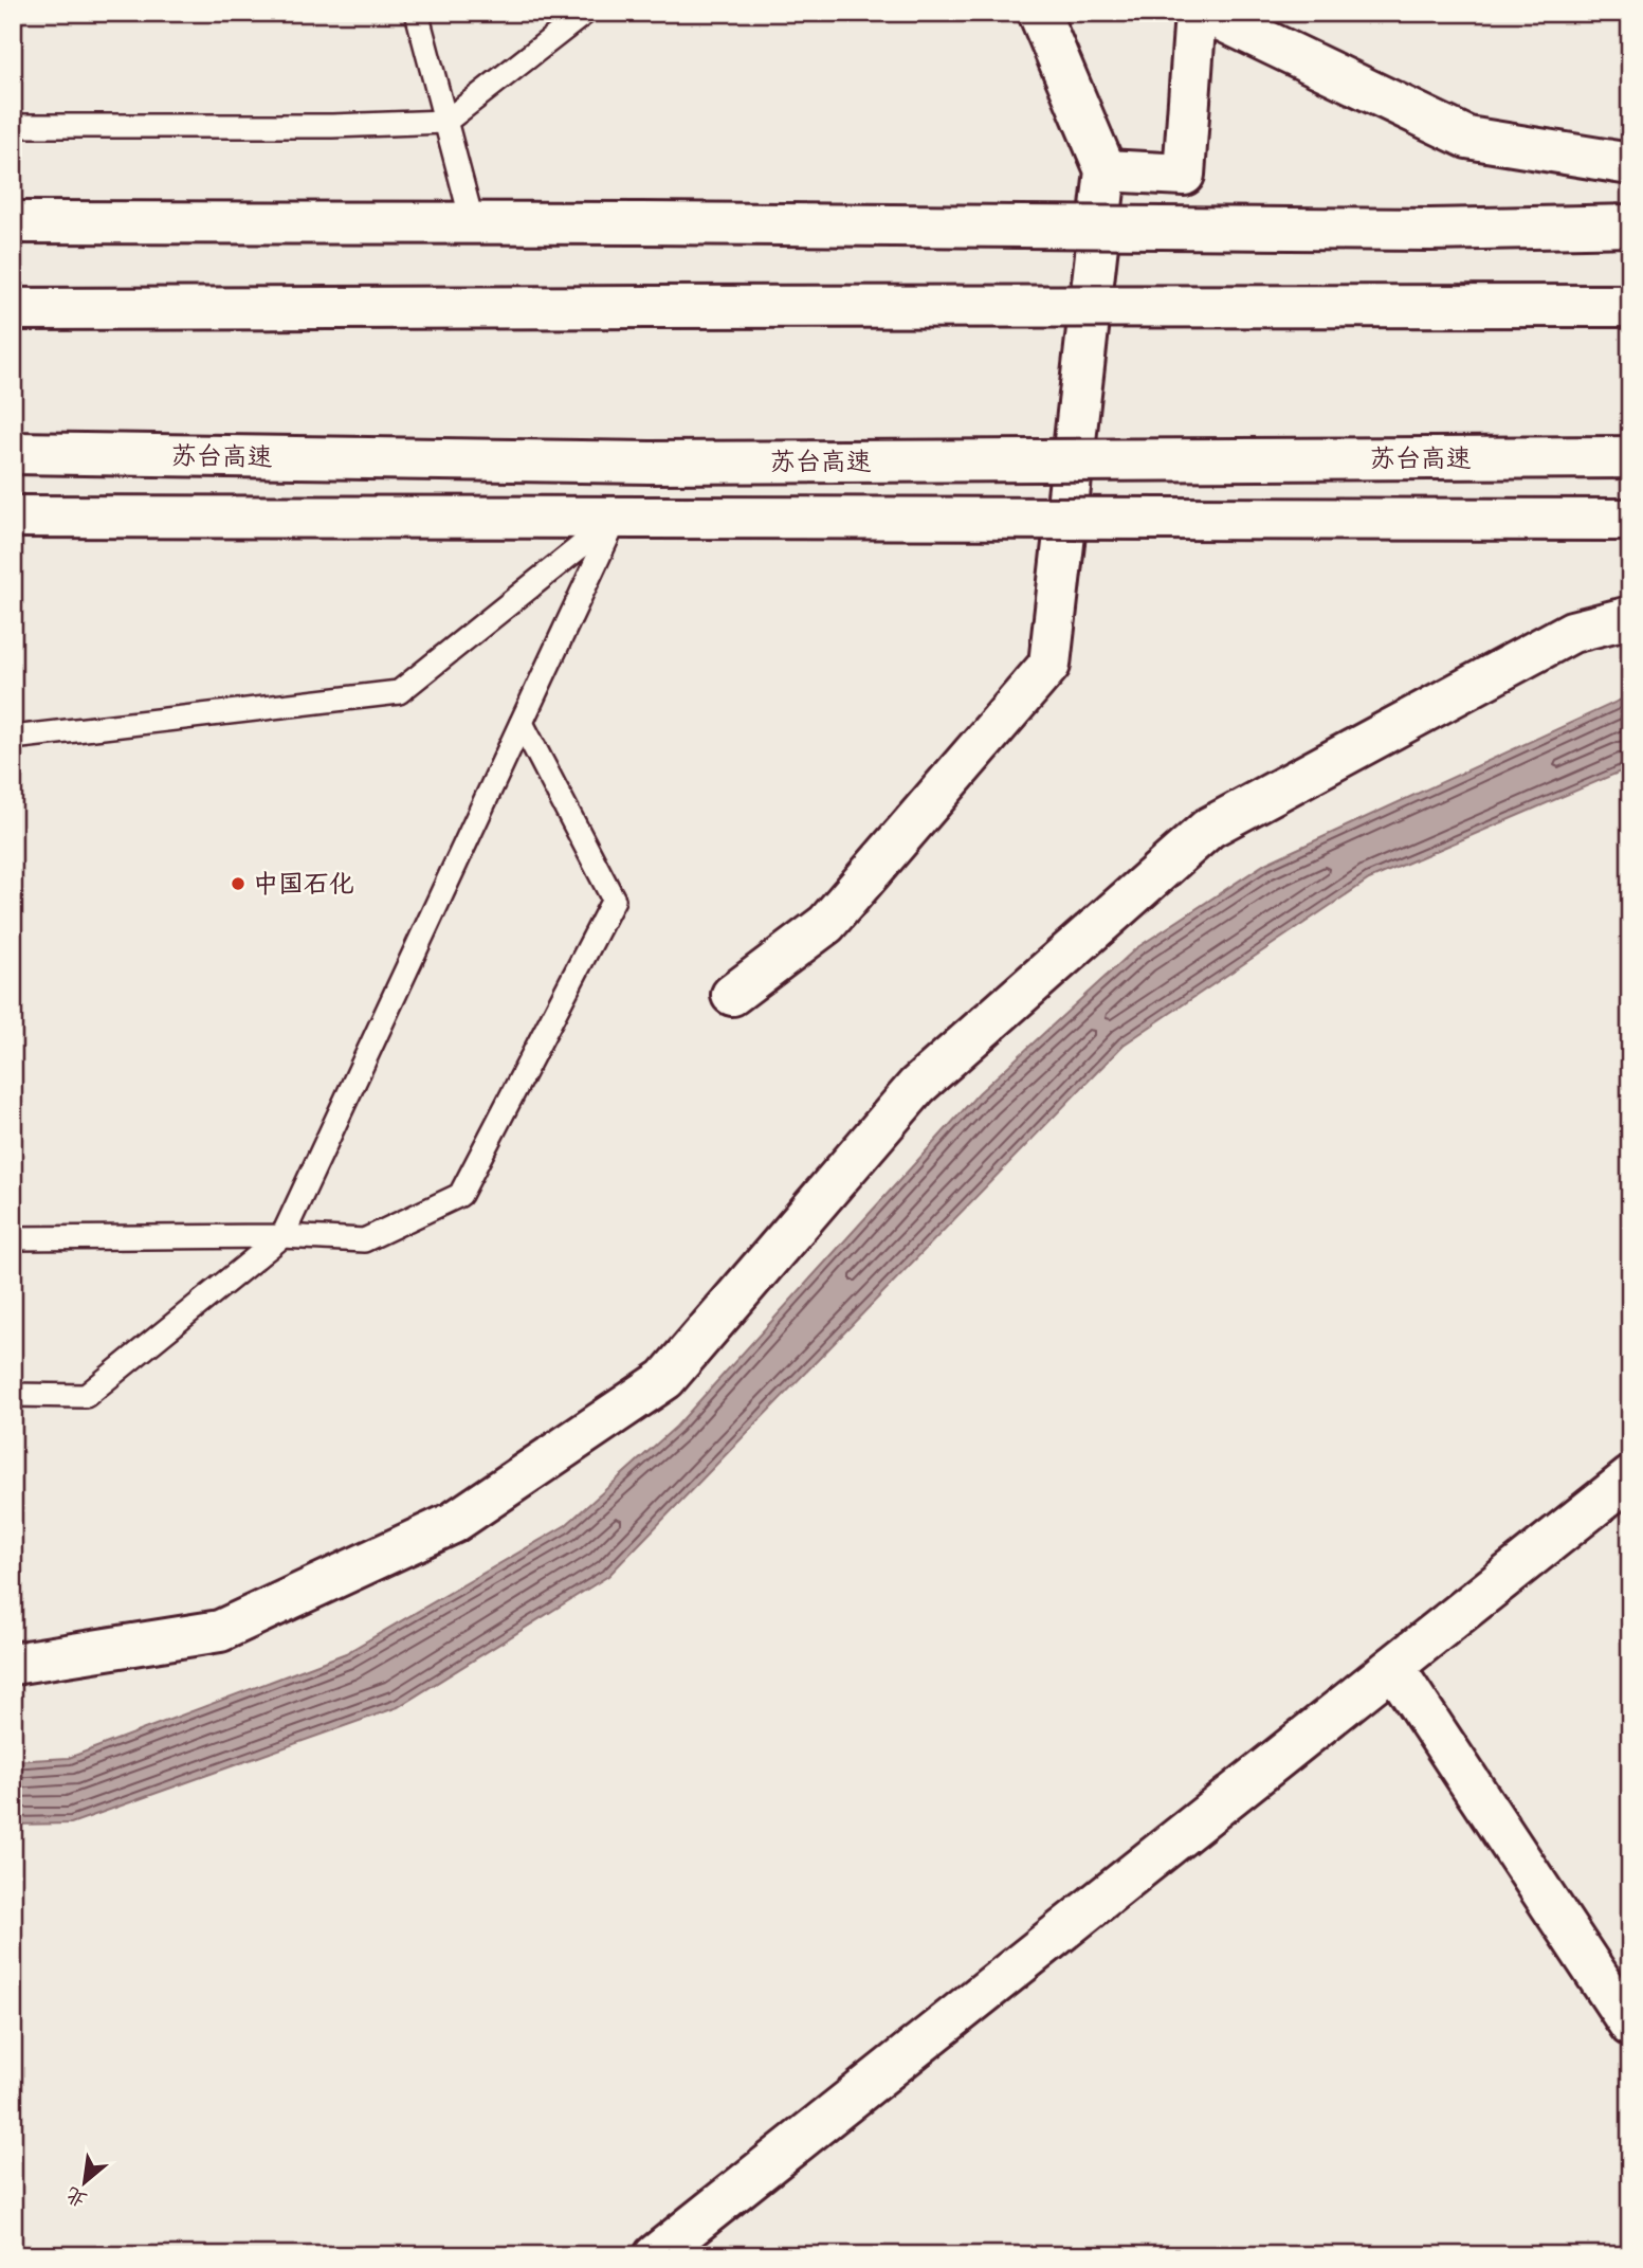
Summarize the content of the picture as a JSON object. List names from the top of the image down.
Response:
{
  "streets": {
    "main road": ["苏台高速"]
  },
  "places": ["中国石化"],
  "north": "bottom left"
}
